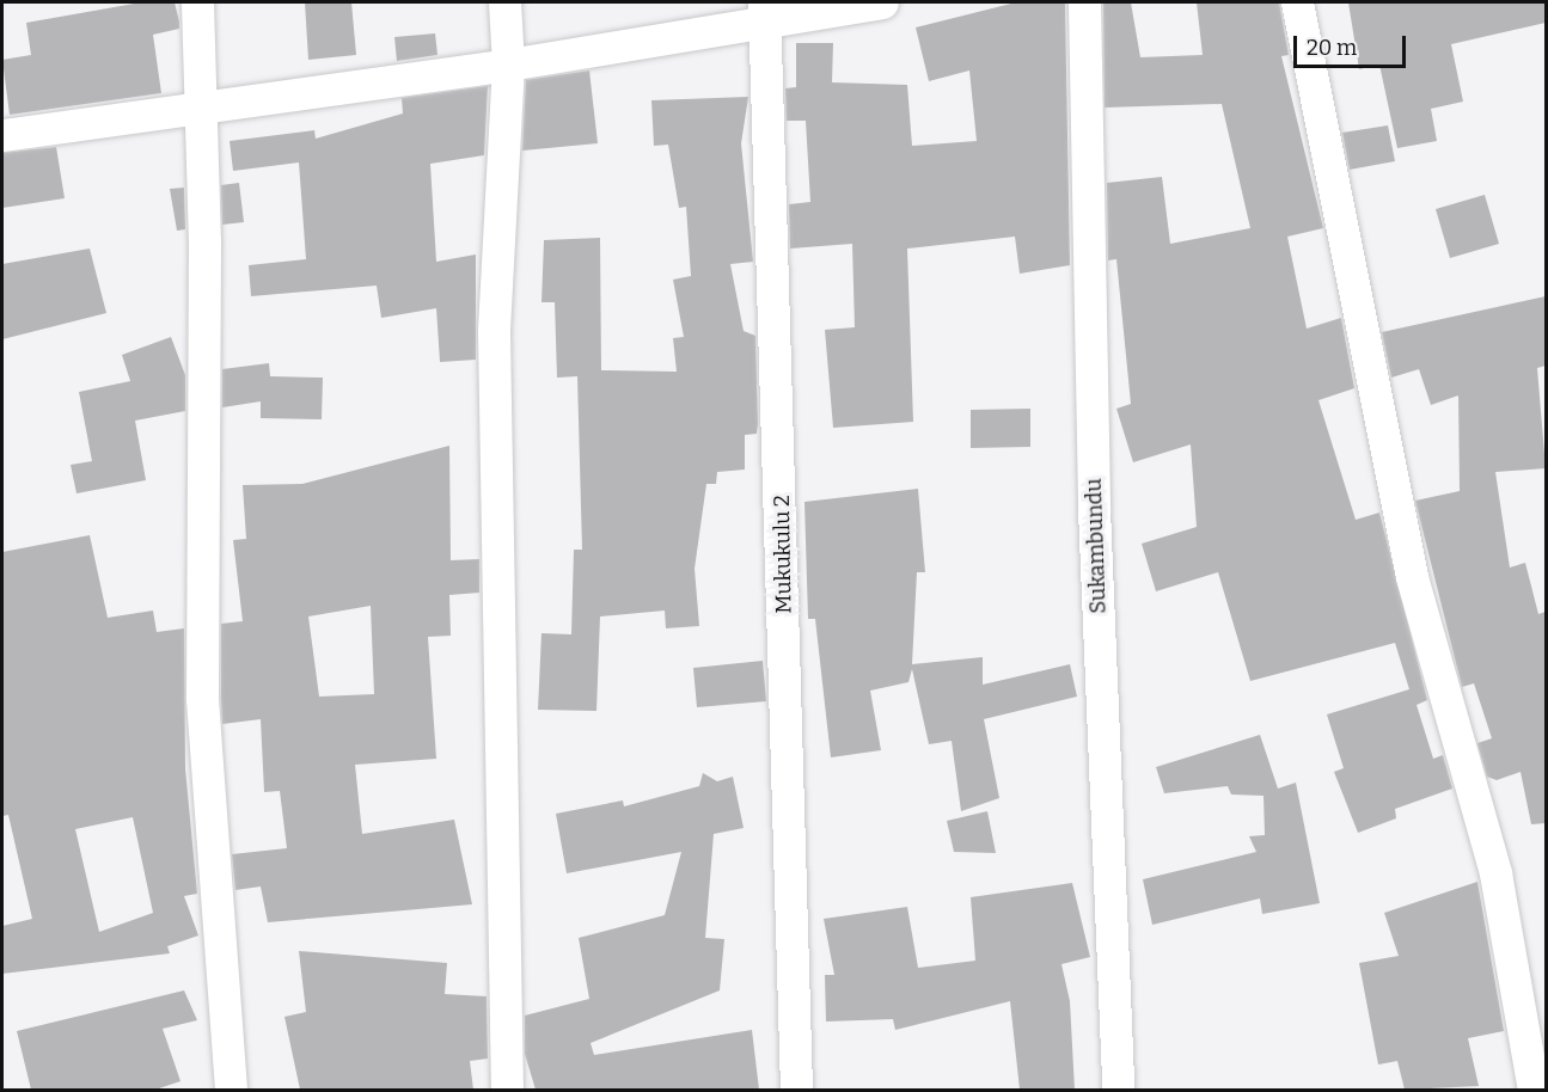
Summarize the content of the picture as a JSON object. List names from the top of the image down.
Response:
{
  "streets": {
    "street": ["Sukambundu", "Mukukulu 2"]
  },
  "scale_bar": "20 m"
}
